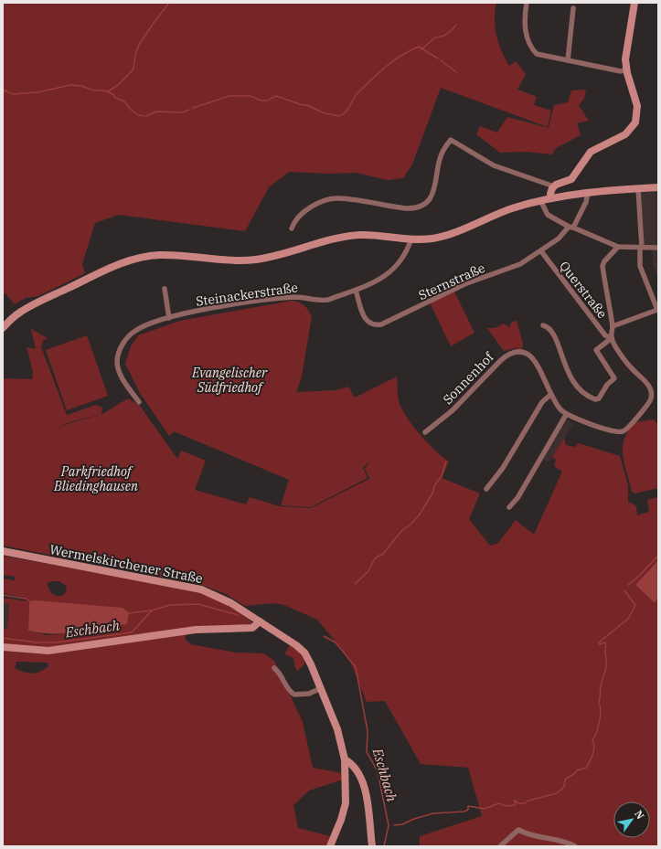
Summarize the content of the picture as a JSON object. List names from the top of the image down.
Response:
{
  "streets": {
    "main road": ["Wermelskirchener Straße"],
    "street": [
      "Sternstraße",
      "Querstraße",
      "Steinackerstraße",
      "Sonnenhof"
    ]
  },
  "crossings": [
    ["Sternstraße", "Querstraße"],
    ["Sternstraße", "Steinackerstraße"],
    ["Querstraße", "Sonnenhof"]
  ],
  "water": ["Eschbach"],
  "parks": ["Evangelischer Südfriedhof", "Parkfriedhof Bliedinghausen"],
  "north": "top right"
}
